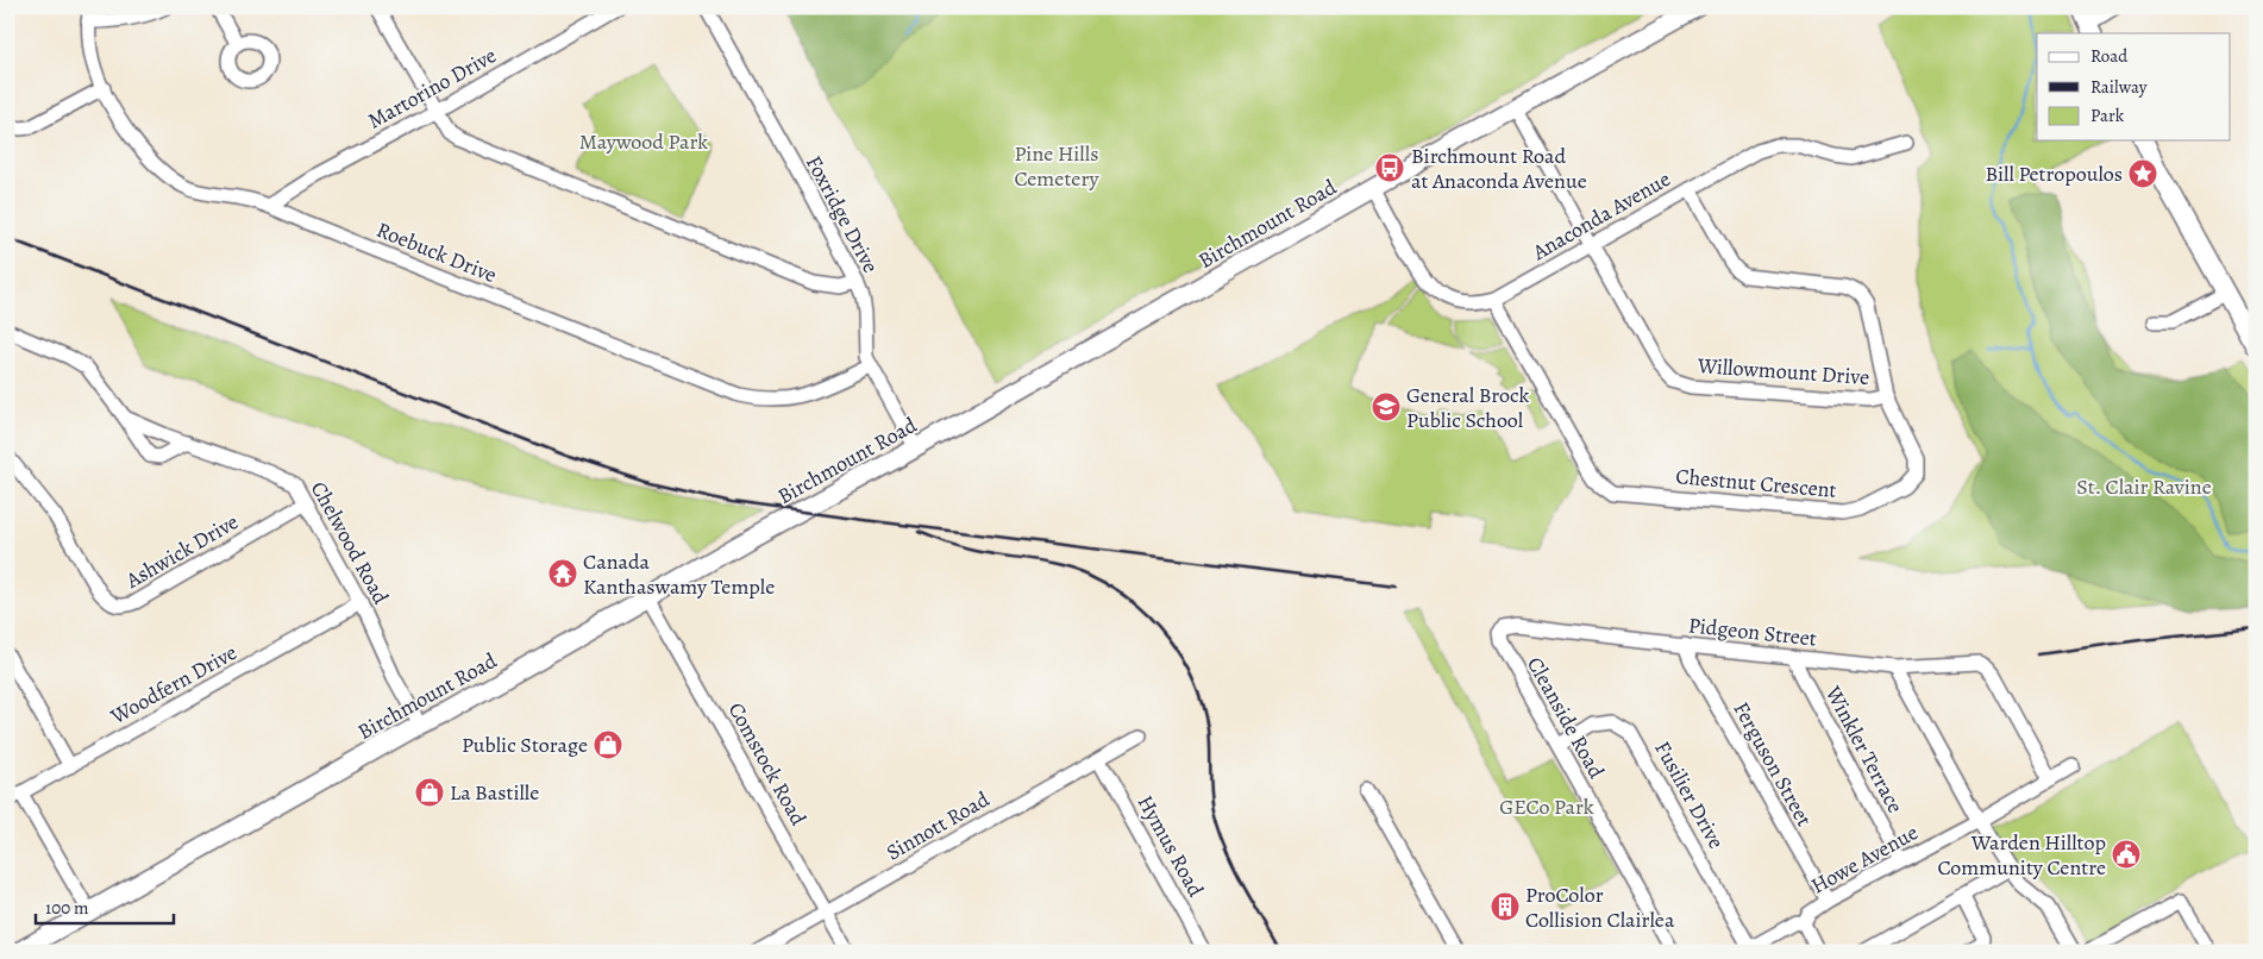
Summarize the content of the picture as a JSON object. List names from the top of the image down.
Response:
{
  "streets": {
    "main road": ["Birchmount Road"],
    "street": [
      "Martorino Drive",
      "Foxridge Drive",
      "Anaconda Avenue",
      "Roebuck Drive",
      "Willowmount Drive",
      "Chestnut Crescent",
      "Chelwood Road",
      "Ashwick Drive",
      "Pidgeon Street",
      "Woodfern Drive",
      "Cleanside Road",
      "Winkler Terrace",
      "Comstock Road",
      "Ferguson Street",
      "Fusilier Drive",
      "Sinnott Road",
      "Hymus Road",
      "Howe Avenue"
    ]
  },
  "crossings": [
    ["Martorino Drive", "Roebuck Drive"],
    ["Foxridge Drive", "Birchmount Road"],
    ["Foxridge Drive", "Roebuck Drive"],
    ["Anaconda Avenue", "Birchmount Road"],
    ["Anaconda Avenue", "Willowmount Drive"],
    ["Anaconda Avenue", "Chestnut Crescent"],
    ["Birchmount Road", "Willowmount Drive"],
    ["Birchmount Road", "Chelwood Road"],
    ["Birchmount Road", "Comstock Road"],
    ["Willowmount Drive", "Chestnut Crescent"],
    ["Chelwood Road", "Ashwick Drive"],
    ["Chelwood Road", "Woodfern Drive"],
    ["Pidgeon Street", "Cleanside Road"],
    ["Pidgeon Street", "Winkler Terrace"],
    ["Pidgeon Street", "Ferguson Street"],
    ["Pidgeon Street", "Howe Avenue"],
    ["Cleanside Road", "Fusilier Drive"],
    ["Winkler Terrace", "Howe Avenue"],
    ["Comstock Road", "Sinnott Road"],
    ["Ferguson Street", "Howe Avenue"],
    ["Fusilier Drive", "Howe Avenue"],
    ["Sinnott Road", "Hymus Road"]
  ],
  "parks": [
    "Maywood Park",
    "Pine Hills Cemetery",
    "St. Clair Ravine",
    "GECo Park"
  ],
  "places": {
    "bus stop": ["Birchmount Road at Anaconda Avenue"],
    "place": ["Bill Petropoulos"],
    "school or university": ["General Brock Public School"],
    "temple": ["Canada Kanthaswamy Temple"],
    "shop": ["Public Storage", "La Bastille"],
    "public building": ["Warden Hilltop Community Centre"],
    "building": ["ProColor Collision Clairlea"]
  },
  "legend": ["Road", "Railway", "Park"],
  "scale_bar": "100 m"
}
